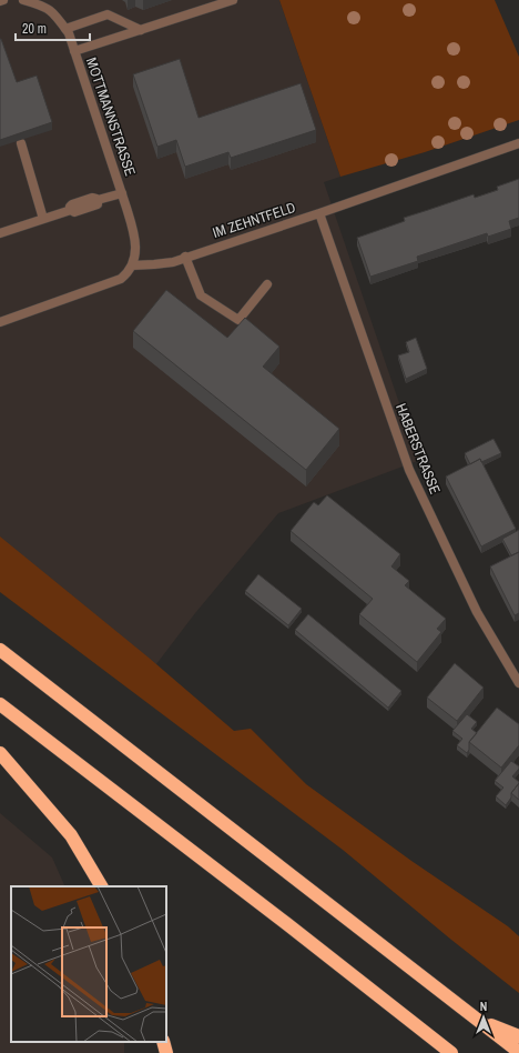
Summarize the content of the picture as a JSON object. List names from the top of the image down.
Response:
{
  "streets": {
    "street": ["MOTTMANNSTRASSE", "IM ZEHNTFELD", "HABERSTRASSE"]
  },
  "crossings": [
    ["MOTTMANNSTRASSE", "IM ZEHNTFELD"],
    ["IM ZEHNTFELD", "HABERSTRASSE"]
  ],
  "scale_bar": "20 m",
  "north": "top"
}
